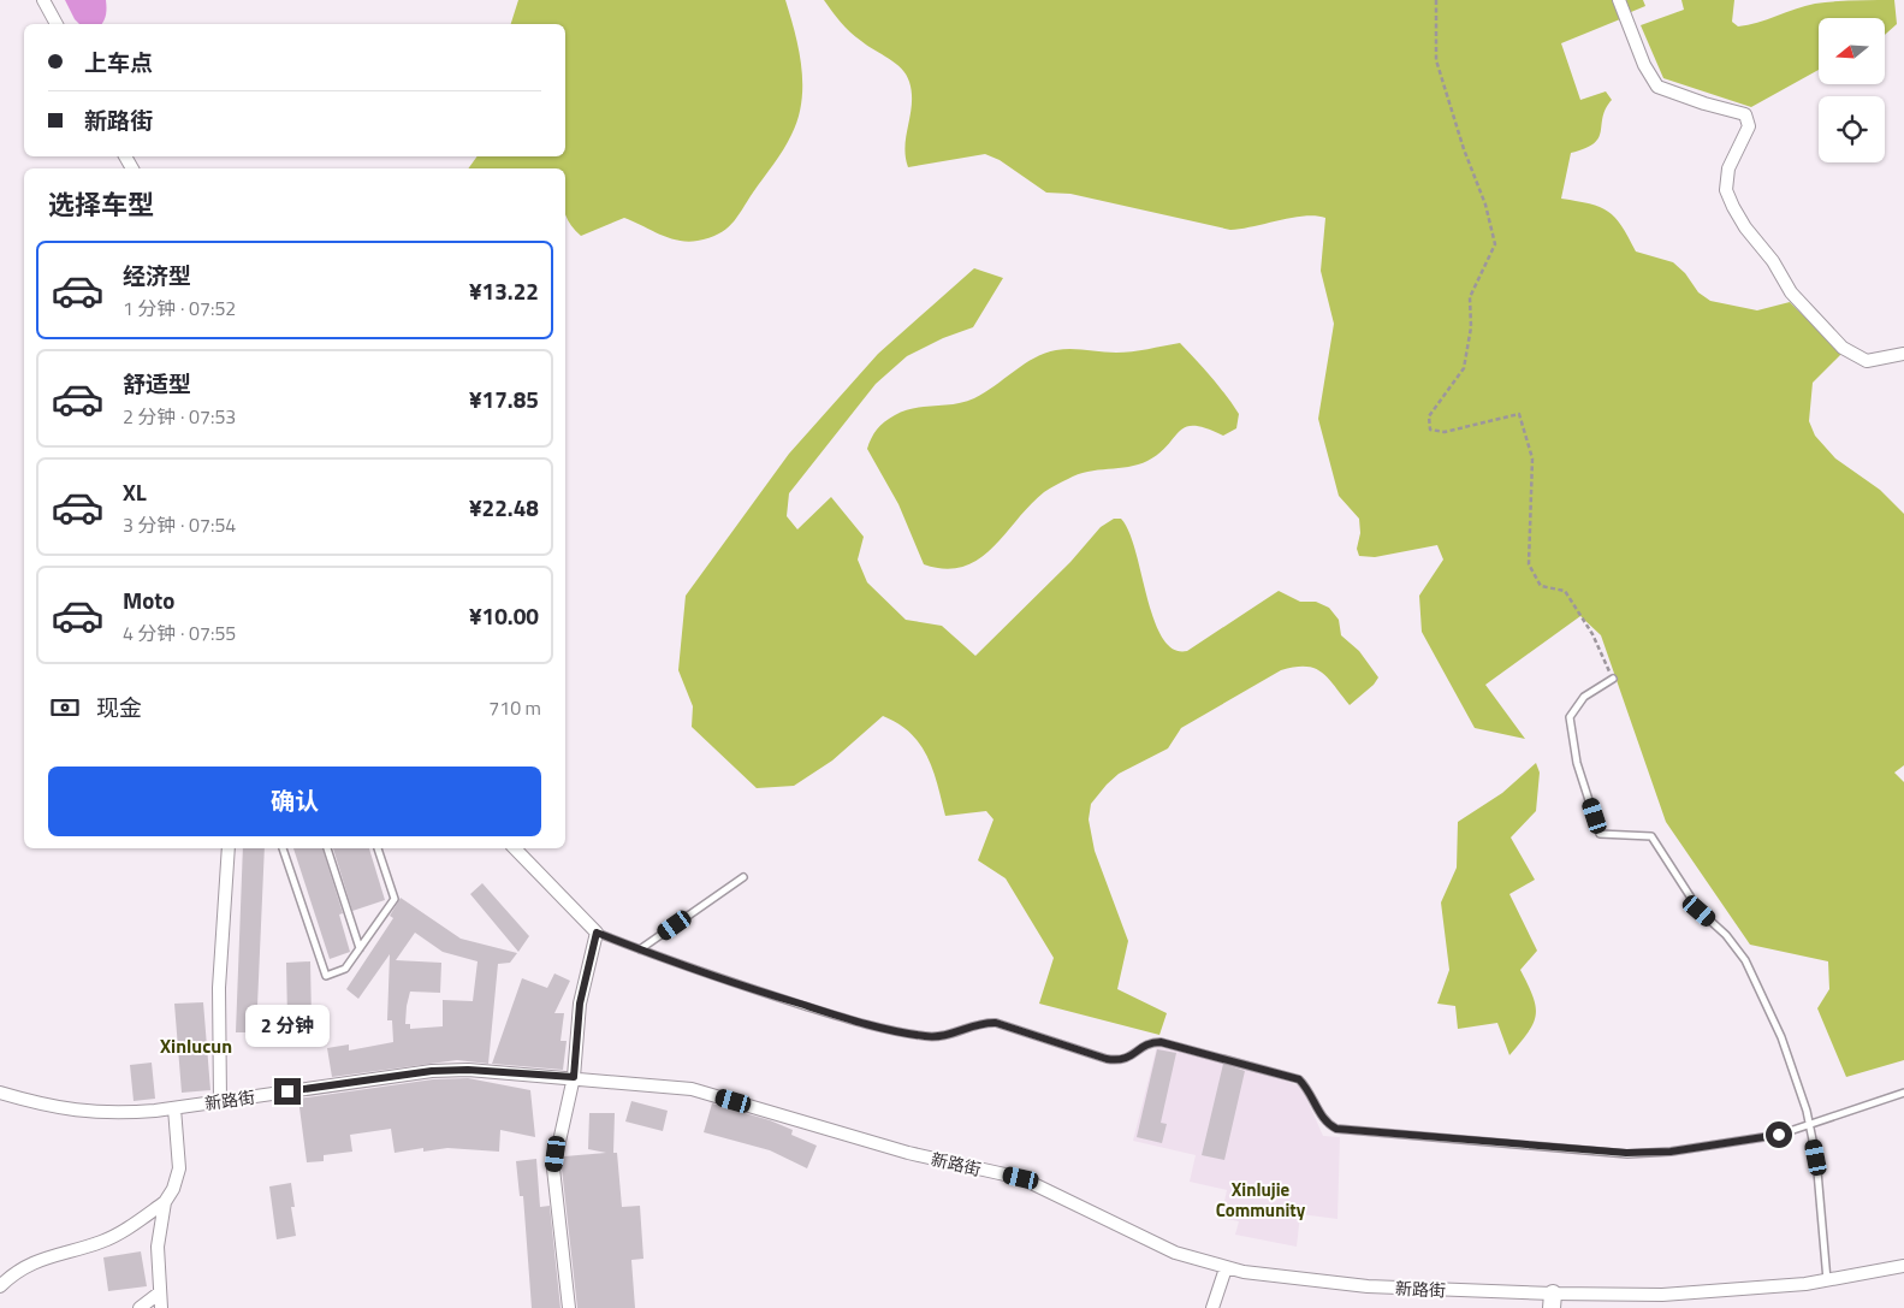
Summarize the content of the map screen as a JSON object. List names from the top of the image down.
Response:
{
  "streets": {
    "street": ["新路街"]
  },
  "districts": ["Xinlucun", "Xinlujie Community"],
  "north": "left",
  "page": {
    "banner": ["上车点", "新路街"],
    "heading": "选择车型",
    "list": [
      {
        "name": "经济型",
        "note": "1 分钟 · 07:52",
        "value": "¥13.22"
      },
      {
        "name": "舒适型",
        "note": "2 分钟 · 07:53",
        "value": "¥17.85"
      },
      {
        "name": "XL",
        "note": "3 分钟 · 07:54",
        "value": "¥22.48"
      },
      {
        "name": "Moto",
        "note": "4 分钟 · 07:55",
        "value": "¥10.00"
      }
    ],
    "pay": ["现金", "710 m"],
    "buttons": "确认",
    "bubble": "2 分钟"
  }
}
